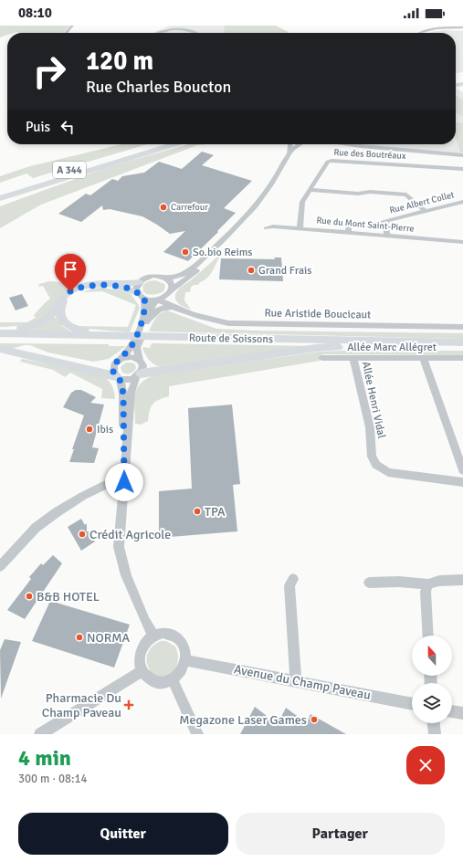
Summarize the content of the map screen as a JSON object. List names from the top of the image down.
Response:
{
  "streets": {
    "highway": ["A 344"],
    "main road": ["Route de Soissons"],
    "street": [
      "Rue des Boutréaux",
      "Rue Albert Collet",
      "Rue du Mont Saint-Pierre",
      "Rue Aristide Boucicaut",
      "Allée Marc Allégret",
      "Allée Henri Vidal",
      "Avenue du Champ Paveau"
    ]
  },
  "crossings": [
    ["Rue des Boutréaux", "Rue du Mont Saint-Pierre"],
    ["Rue Albert Collet", "Rue du Mont Saint-Pierre"],
    ["Allée Marc Allégret", "Allée Henri Vidal"]
  ],
  "places": {
    "other": [
      "Carrefour",
      "So.bio Reims",
      "Grand Frais",
      "Ibis",
      "TPA",
      "Crédit Agricole",
      "B&B HOTEL",
      "NORMA",
      "Megazone Laser Games"
    ],
    "health": ["Pharmacie Du Champ Paveau"]
  },
  "north": "top",
  "page": {
    "status": "08:10",
    "turn": ["120 m", "Rue Charles Boucton"],
    "then": "Puis",
    "heading": ["4 min", "300 m · 08:14"],
    "buttons": ["Quitter", "Partager"]
  }
}
